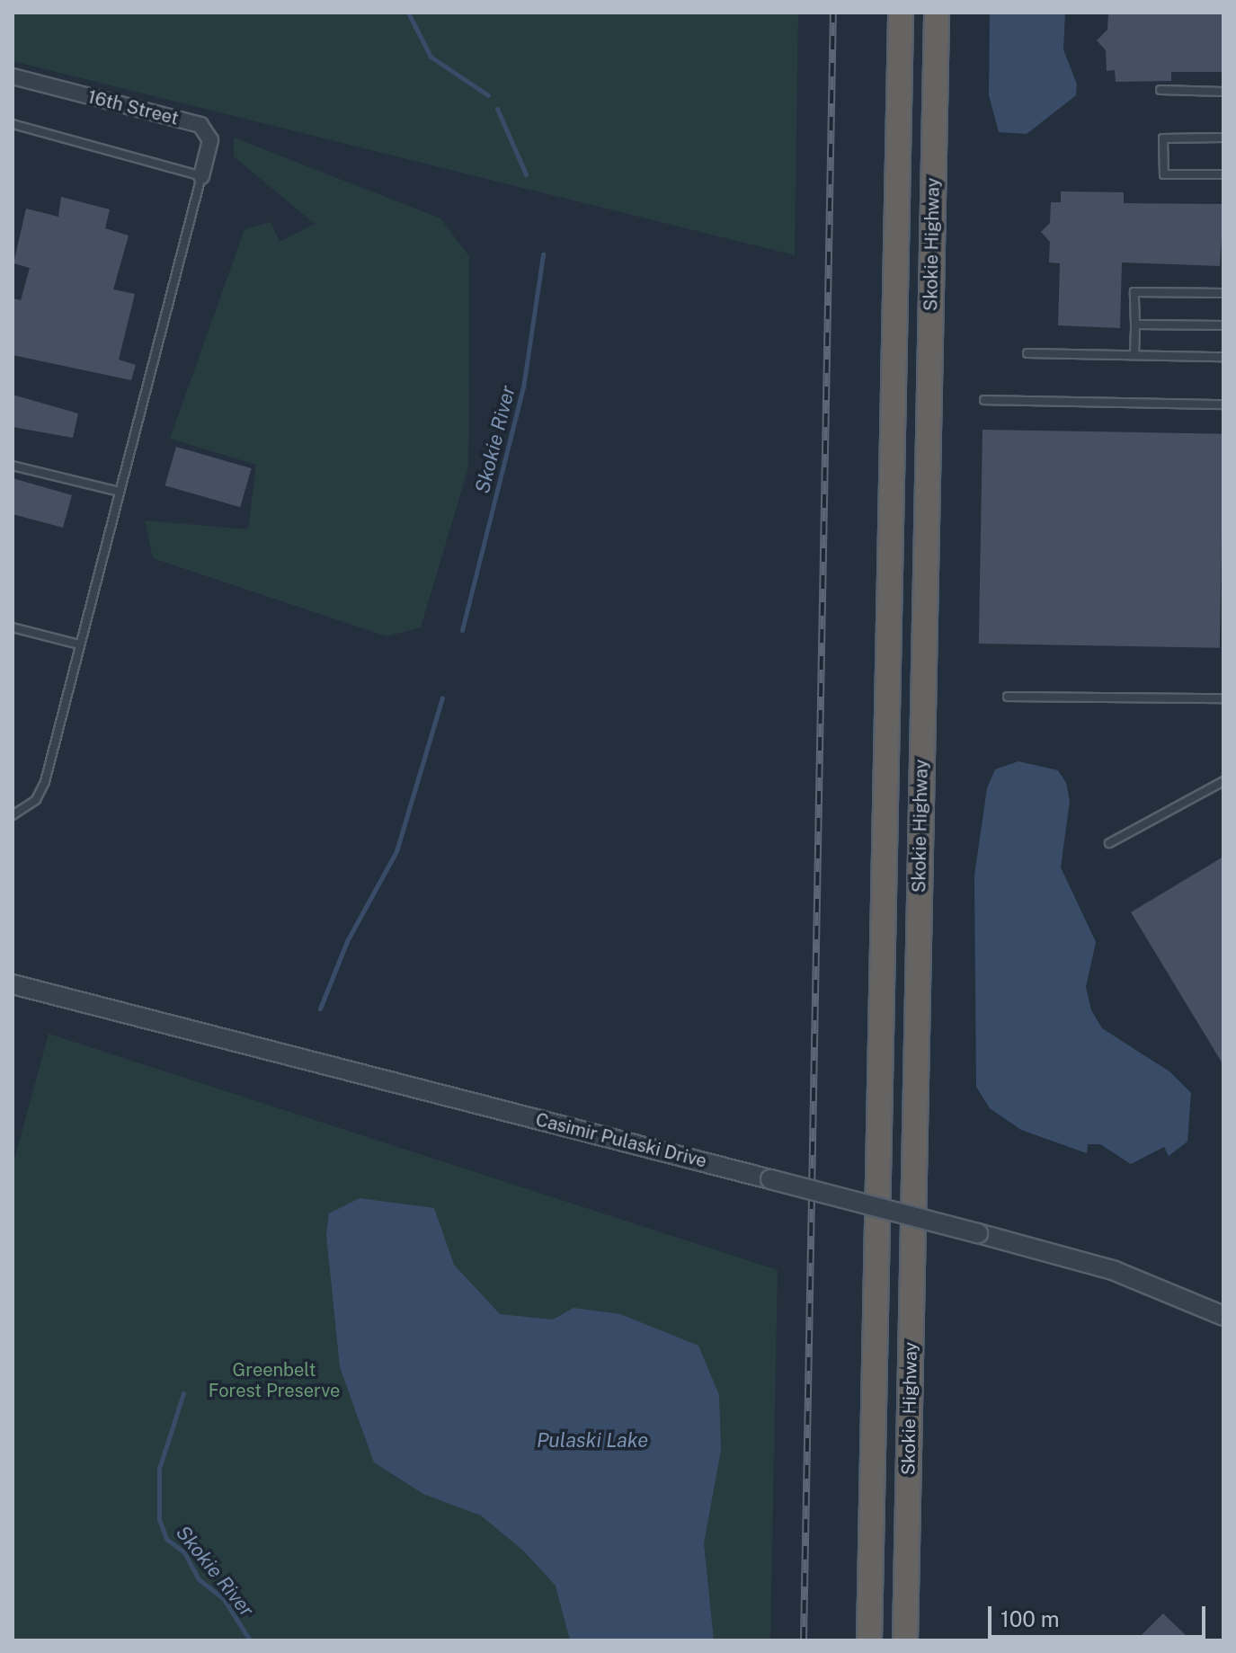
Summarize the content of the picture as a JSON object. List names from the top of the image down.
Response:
{
  "streets": {
    "highway": ["Skokie Highway"],
    "street": ["16th Street", "Casimir Pulaski Drive"]
  },
  "water": ["Skokie River", "Pulaski Lake"],
  "parks": ["Greenbelt Forest Preserve"],
  "scale_bar": "100 m"
}
